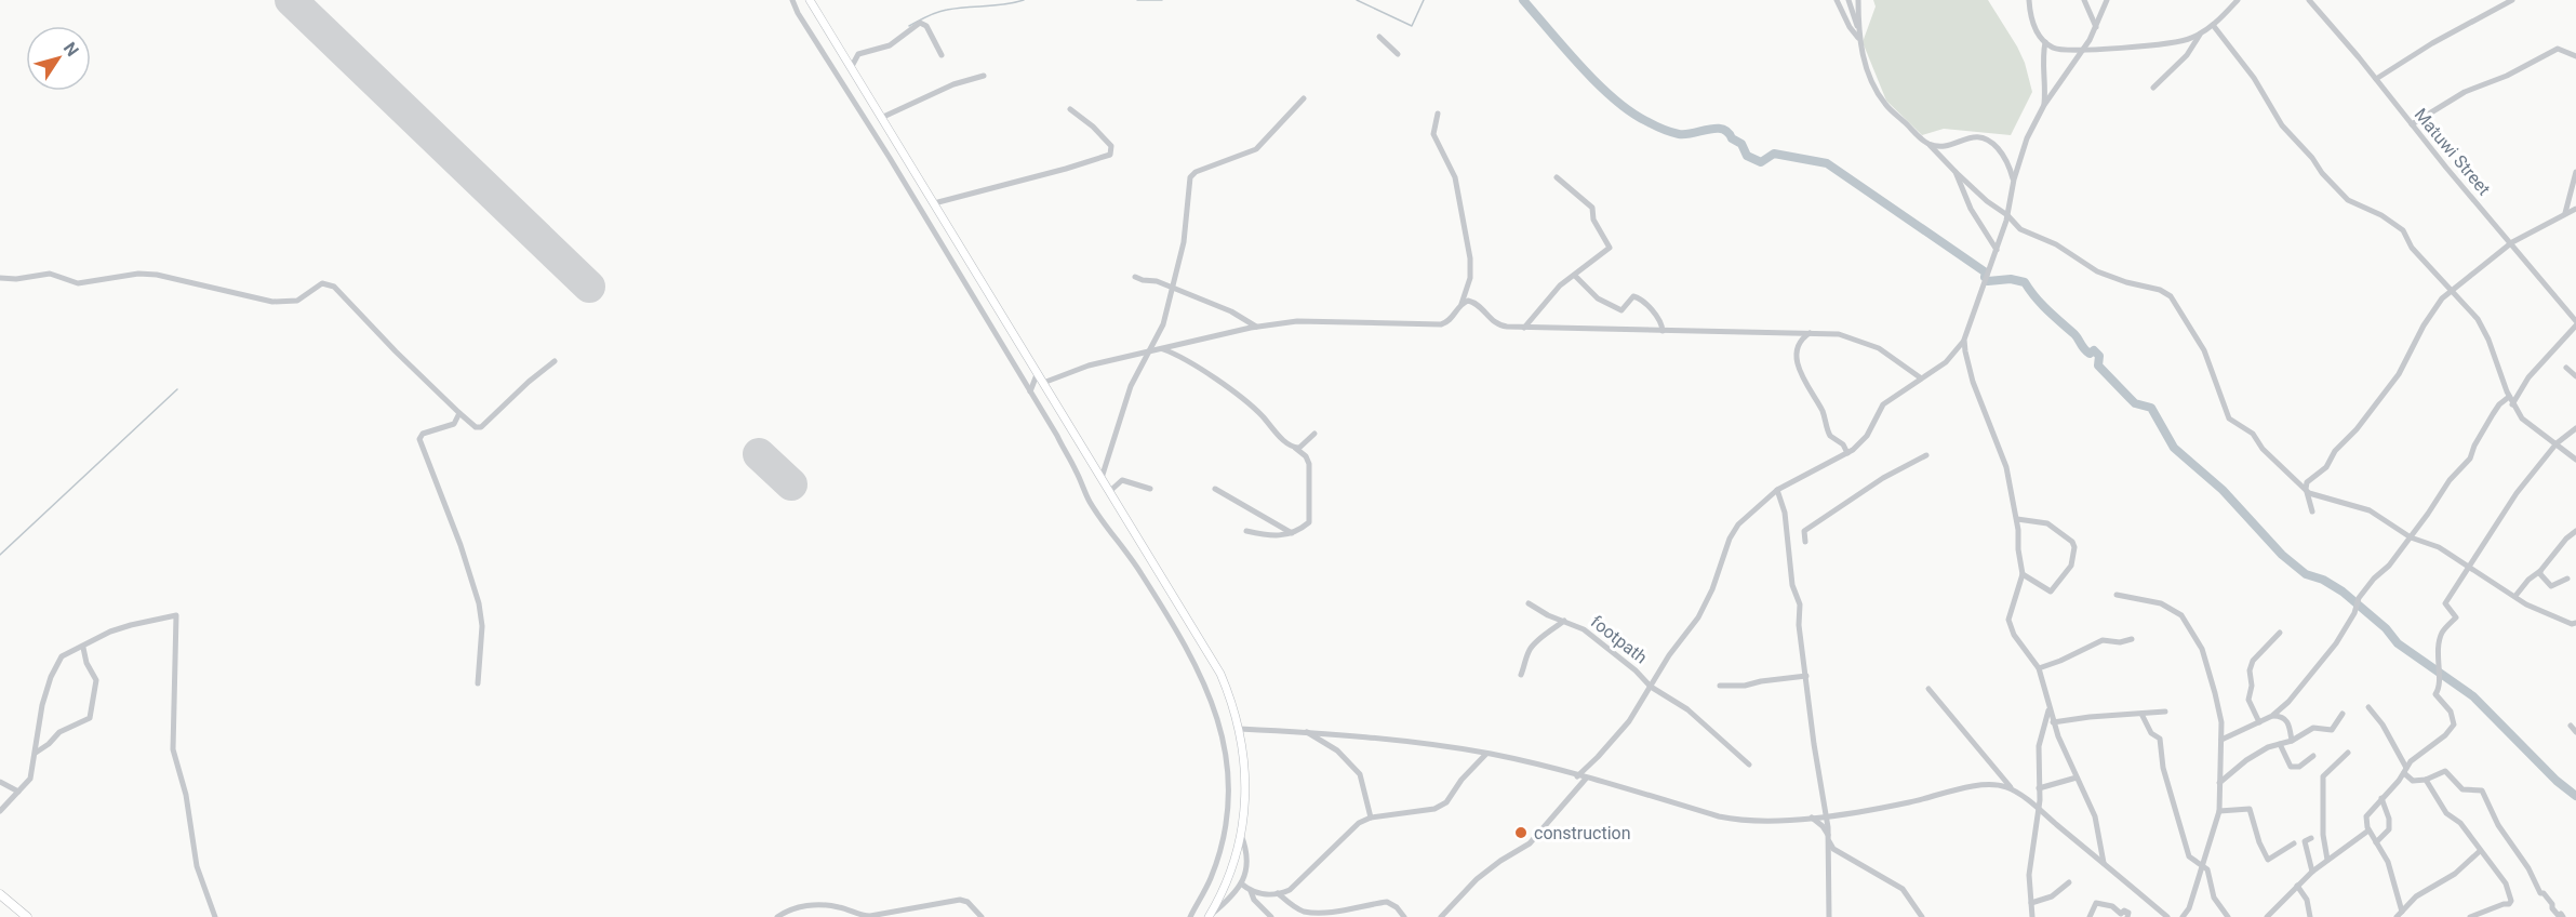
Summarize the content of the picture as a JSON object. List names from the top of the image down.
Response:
{
  "streets": {
    "street": ["Matuwi Street", "footpath"]
  },
  "places": ["construction"],
  "north": "top right"
}
